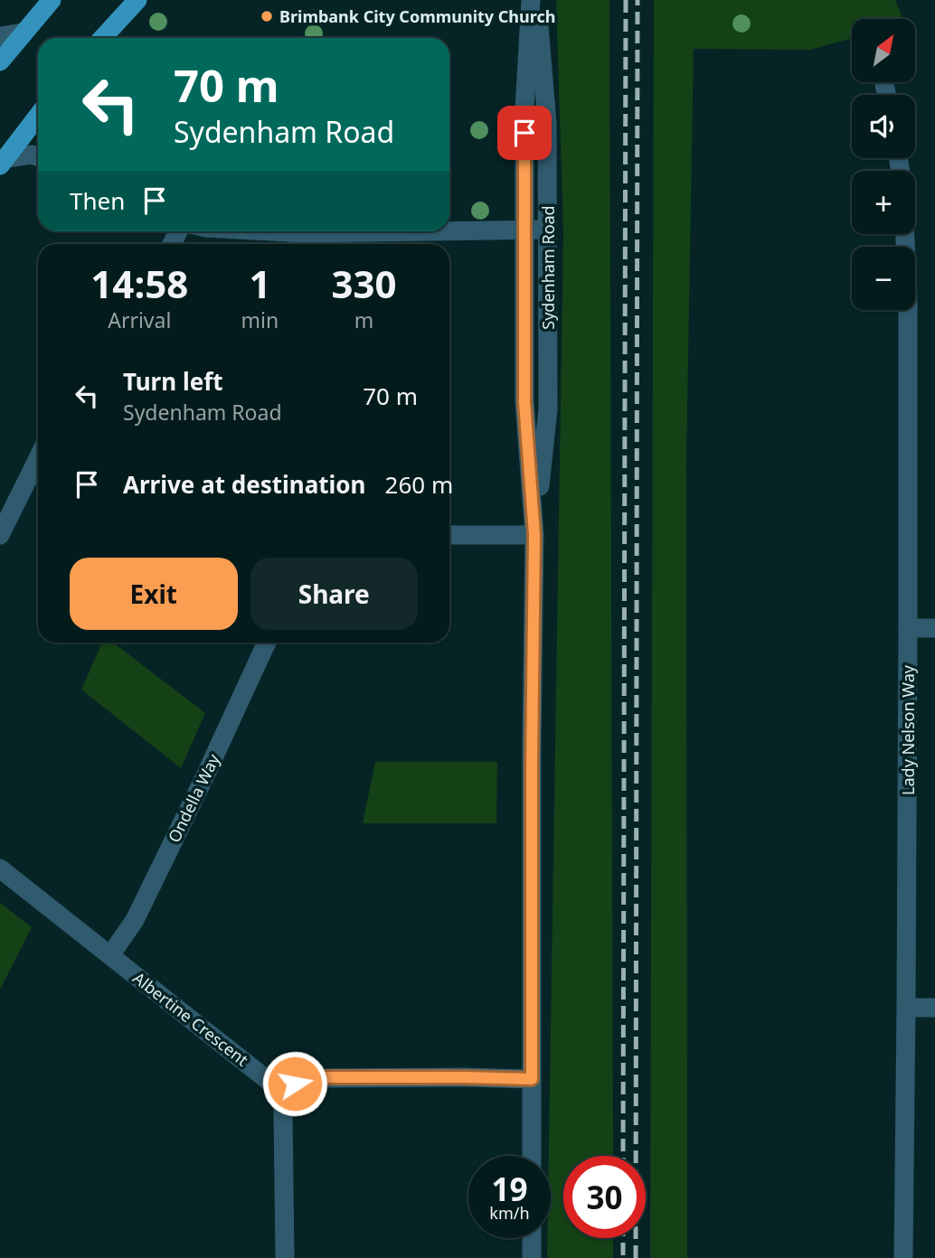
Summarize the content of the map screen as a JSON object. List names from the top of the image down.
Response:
{
  "streets": {
    "street": [
      "Sydenham Road",
      "Lady Nelson Way",
      "Ondella Way",
      "Albertine Crescent"
    ]
  },
  "crossings": [
    ["Ondella Way", "Albertine Crescent"]
  ],
  "places": ["Brimbank City Community Church"],
  "north": "top right",
  "page": {
    "map_buttons": ["+", "−"],
    "turn": ["70 m", "Sydenham Road"],
    "then": "Then",
    "eta": [
      "14:58",
      "Arrival",
      "1",
      "min",
      "330",
      "m"
    ],
    "list": [
      {
        "name": "Turn left",
        "note": "Sydenham Road",
        "value": "70 m"
      },
      {
        "name": "Arrive at destination",
        "value": "260 m"
      }
    ],
    "buttons": ["Exit", "Share"],
    "speed": "19 km/h",
    "limit": "30"
  }
}
